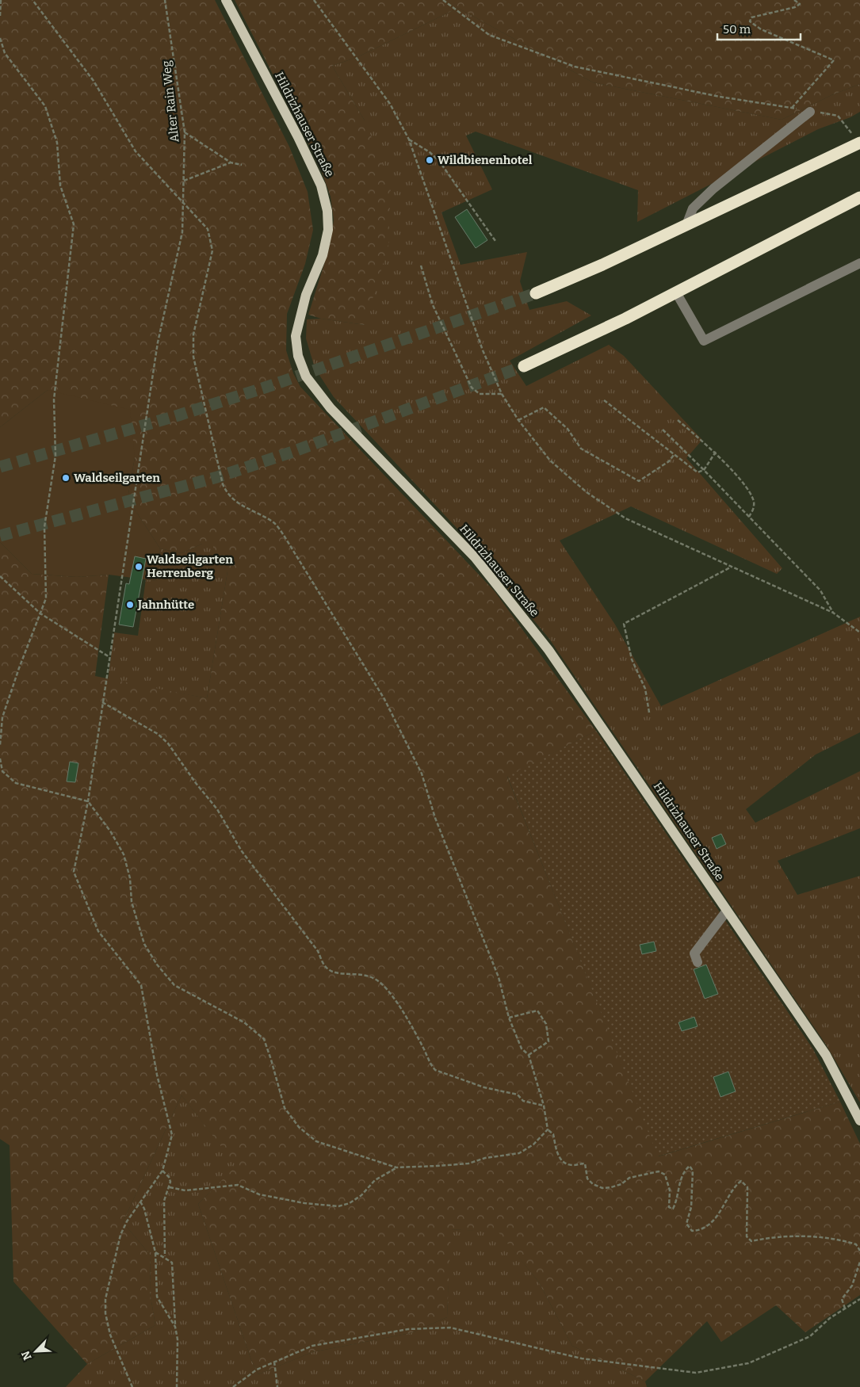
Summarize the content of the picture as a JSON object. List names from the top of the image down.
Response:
{
  "streets": {
    "main road": ["Hildrizhauser Straße"],
    "path": ["Alter Rain Weg"]
  },
  "places": [
    "Wildbienenhotel",
    "Waldseilgarten",
    "Waldseilgarten Herrenberg",
    "Jahnhütte"
  ],
  "scale_bar": "50 m",
  "north": "bottom left"
}
